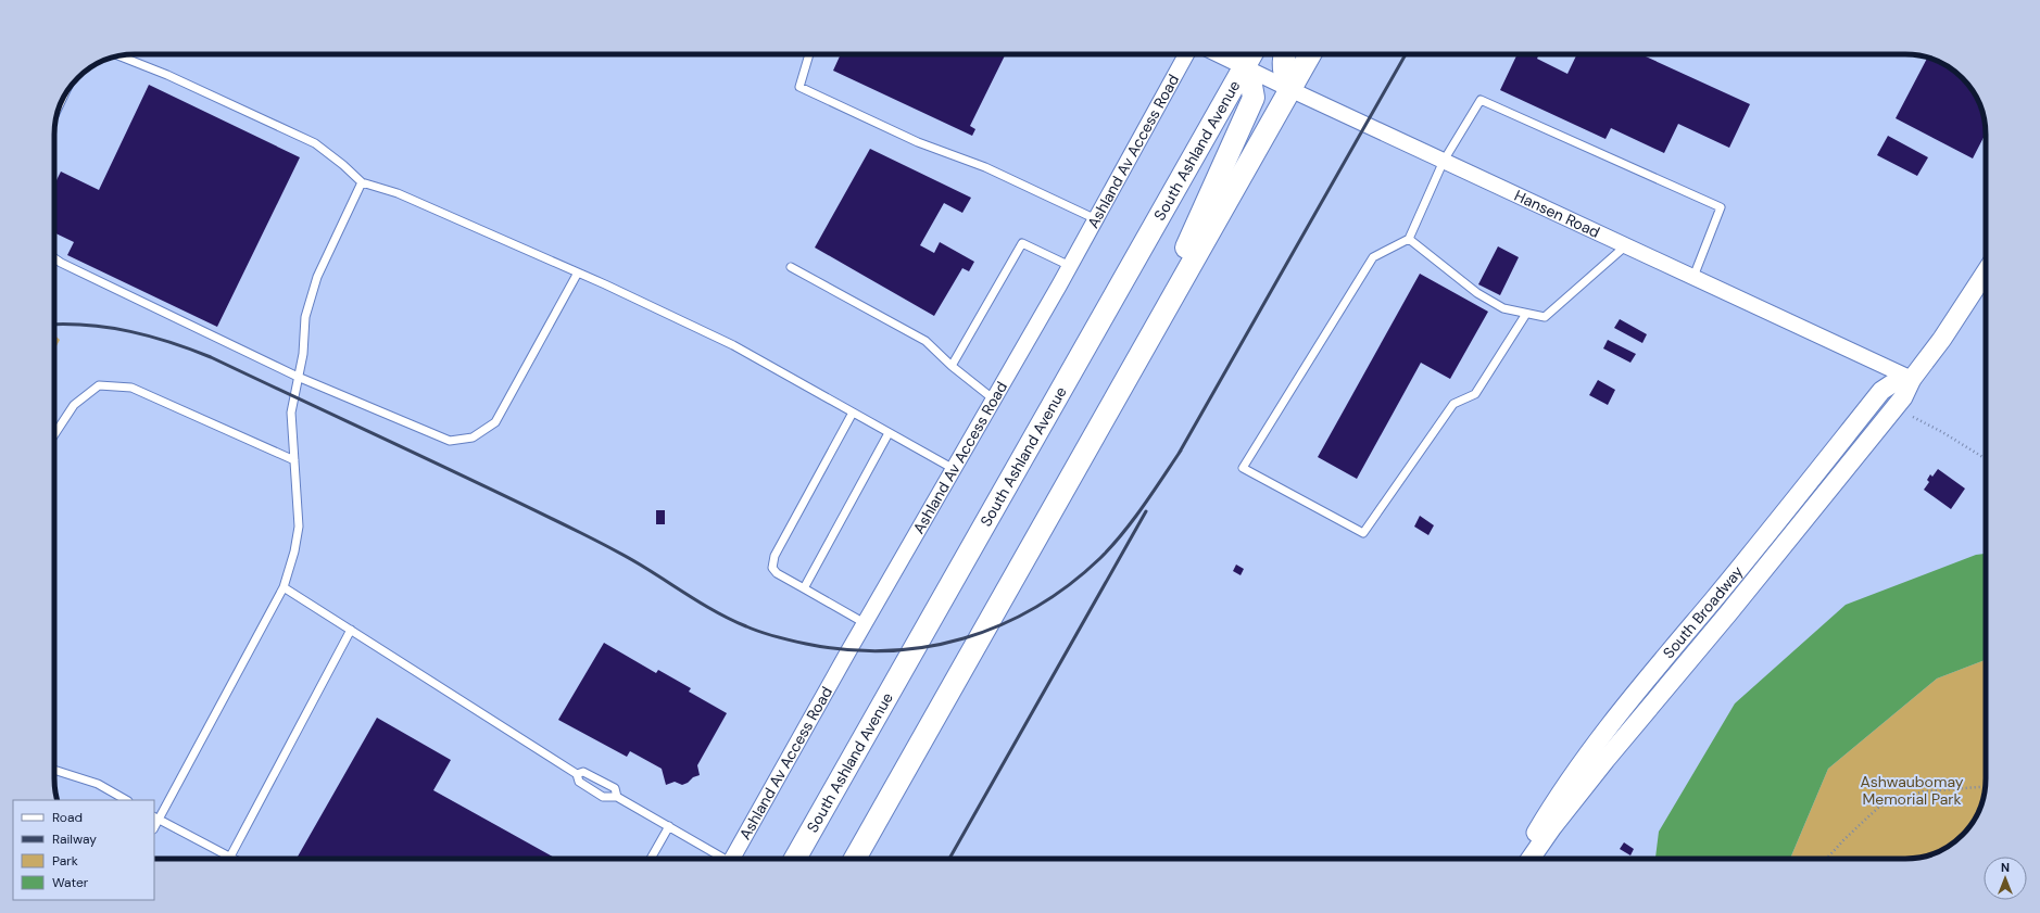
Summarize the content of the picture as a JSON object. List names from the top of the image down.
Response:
{
  "streets": {
    "main road": ["South Ashland Avenue"],
    "street": ["Ashland Av Access Road", "Hansen Road", "South Broadway"]
  },
  "crossings": [
    ["South Ashland Avenue", "Hansen Road"],
    ["Hansen Road", "South Broadway"]
  ],
  "parks": ["Ashwaubomay Memorial Park"],
  "legend": [
    "Road",
    "Railway",
    "Park",
    "Water"
  ],
  "north": "top"
}
